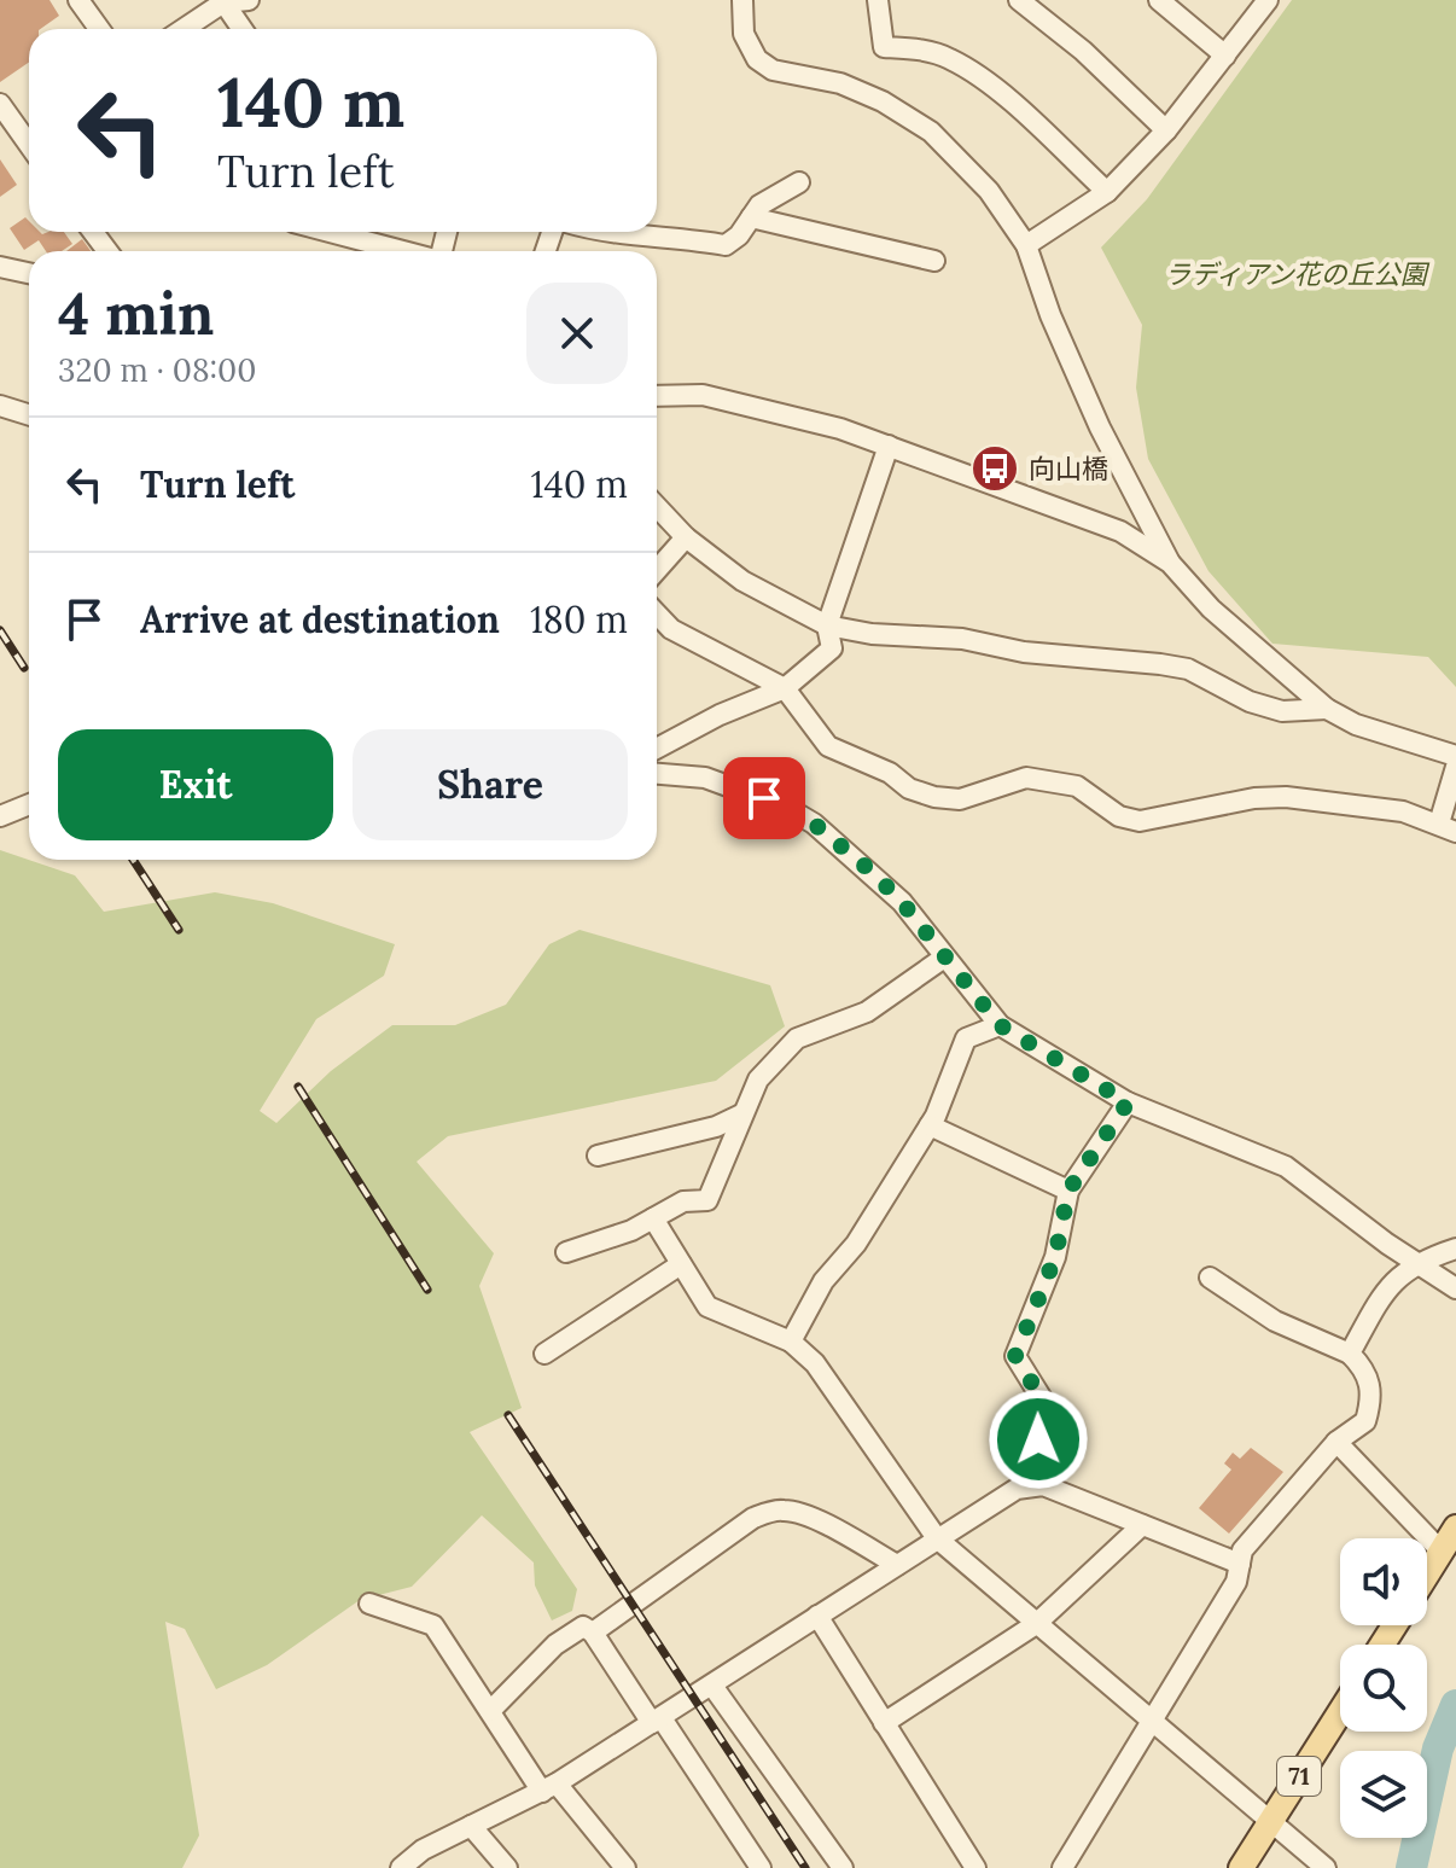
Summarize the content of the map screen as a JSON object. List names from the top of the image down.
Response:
{
  "streets": {
    "main road": ["71"]
  },
  "parks": ["ラディアン花の丘公園"],
  "places": {
    "bus stop": ["向山橋"]
  },
  "page": {
    "turn": ["140 m", "Turn left"],
    "heading": ["4 min", "320 m · 08:00"],
    "list": [
      {
        "name": "Turn left",
        "value": "140 m"
      },
      {
        "name": "Arrive at destination",
        "value": "180 m"
      }
    ],
    "buttons": ["Exit", "Share"]
  }
}
